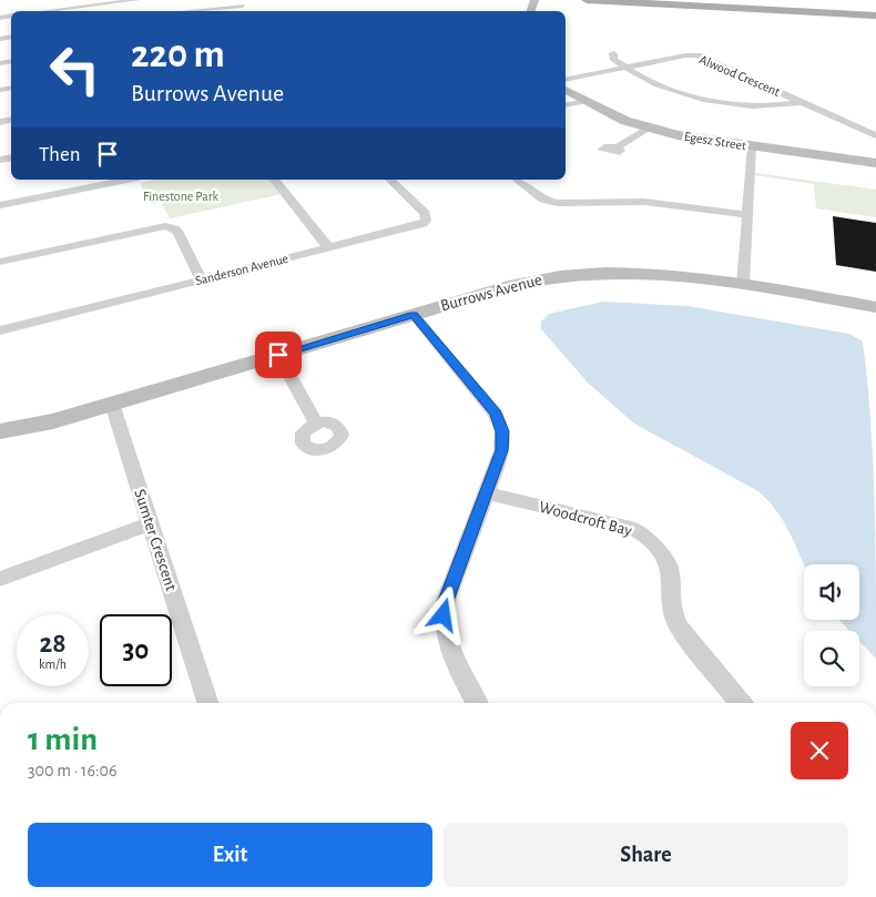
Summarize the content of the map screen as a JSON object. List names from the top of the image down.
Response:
{
  "streets": {
    "street": [
      "Alwood Crescent",
      "Egesz Street",
      "Sanderson Avenue",
      "Burrows Avenue",
      "Woodcroft Bay",
      "Sumter Crescent"
    ]
  },
  "crossings": [
    ["Burrows Avenue", "Sumter Crescent"]
  ],
  "parks": ["Finestone Park"],
  "page": {
    "turn": ["220 m", "Burrows Avenue"],
    "then": "Then",
    "speed": "28 km/h",
    "limit": "30",
    "heading": ["1 min", "300 m · 16:06"],
    "buttons": ["Exit", "Share"]
  }
}
